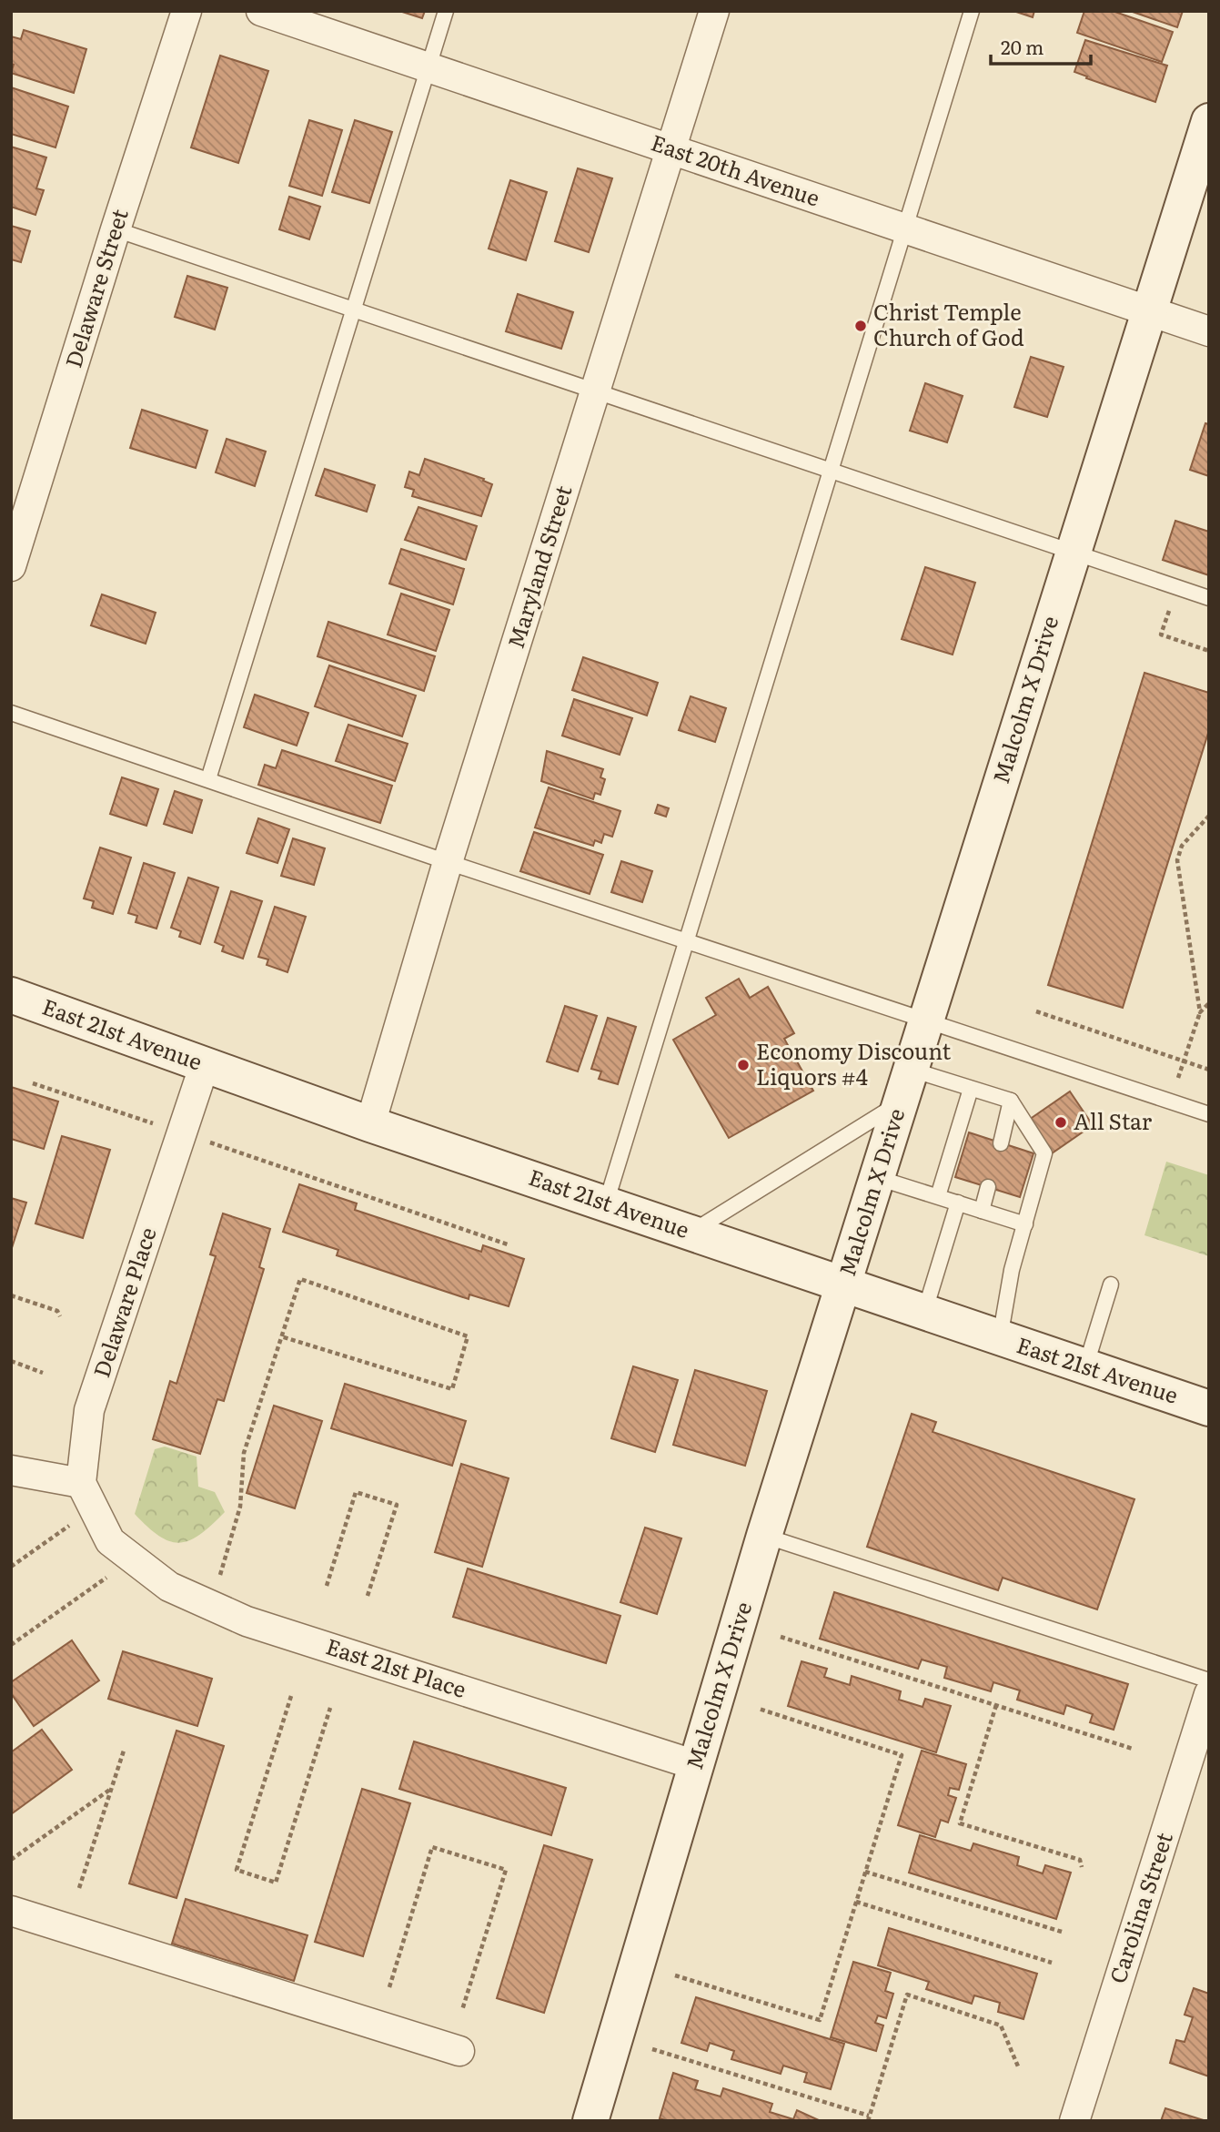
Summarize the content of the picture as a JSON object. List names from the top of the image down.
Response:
{
  "streets": {
    "street": [
      "East 20th Avenue",
      "Delaware Street",
      "Maryland Street",
      "Malcolm X Drive",
      "East 21st Avenue",
      "Delaware Place",
      "East 21st Place",
      "Carolina Street"
    ]
  },
  "crossings": [
    ["East 20th Avenue", "Maryland Street"],
    ["East 20th Avenue", "Malcolm X Drive"],
    ["Maryland Street", "East 21st Avenue"],
    ["Malcolm X Drive", "East 21st Avenue"],
    ["Malcolm X Drive", "East 21st Place"],
    ["East 21st Avenue", "Delaware Place"],
    ["Delaware Place", "East 21st Place"]
  ],
  "places": ["Christ Temple Church of God", "Economy Discount Liquors #4", "All Star"],
  "scale_bar": "20 m"
}
